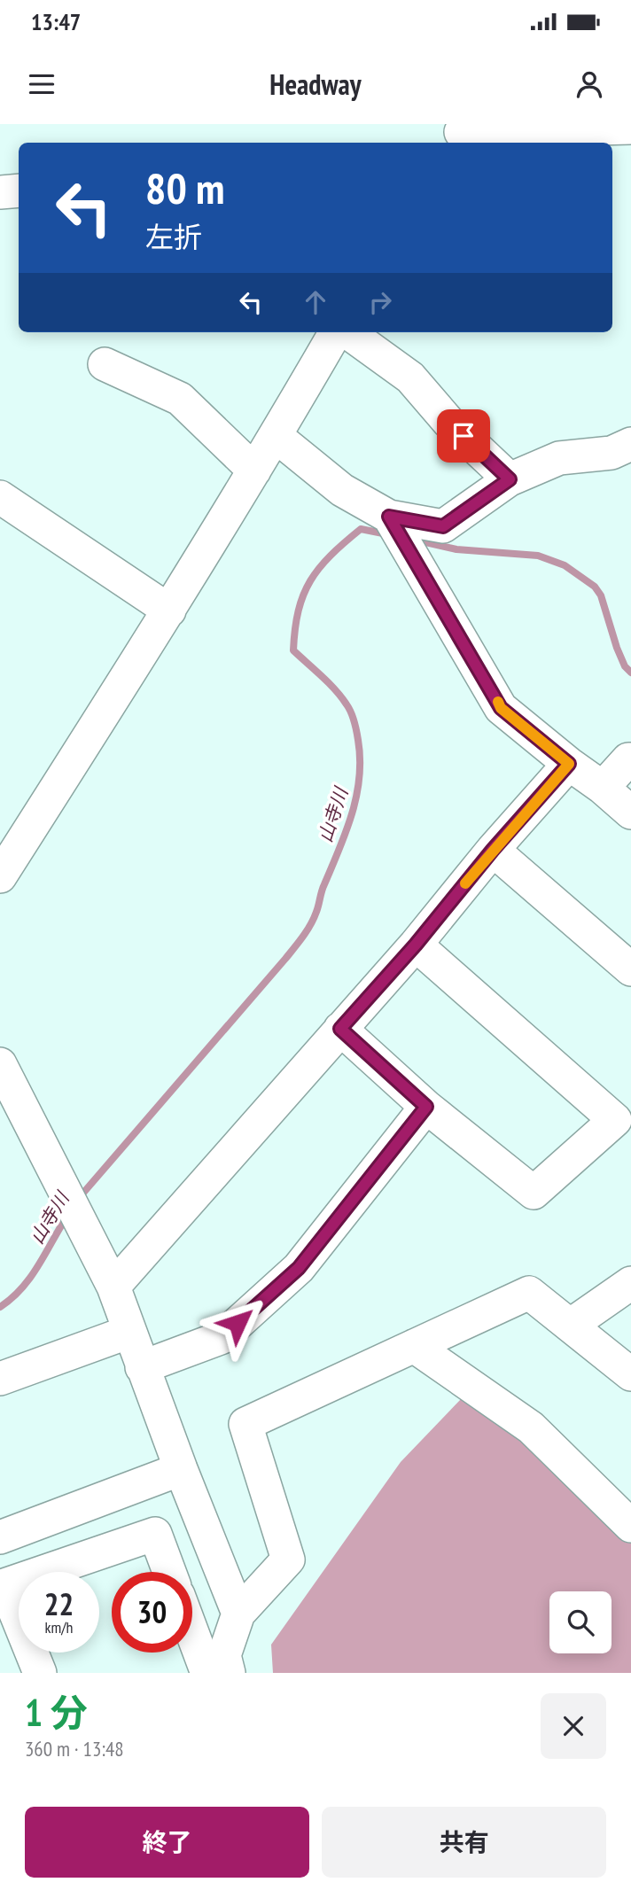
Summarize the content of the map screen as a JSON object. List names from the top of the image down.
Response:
{
  "water": ["山寺川"],
  "page": {
    "status": "13:47",
    "header": "Headway",
    "turn": ["80 m", "左折"],
    "speed": "22 km/h",
    "limit": "30",
    "heading": ["1 分", "360 m · 13:48"],
    "buttons": ["終了", "共有"]
  }
}
